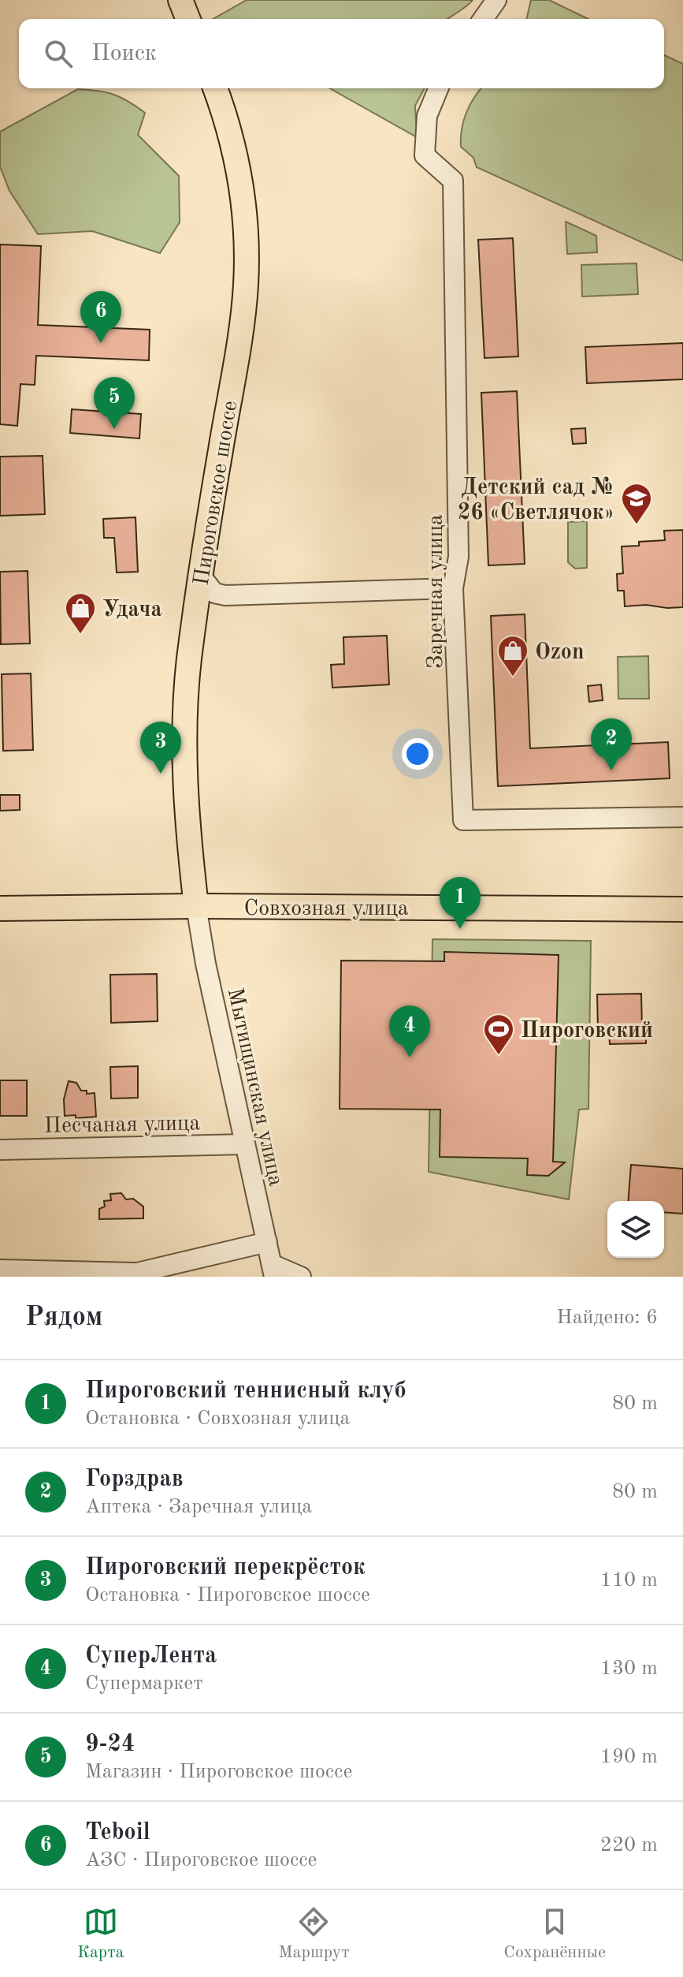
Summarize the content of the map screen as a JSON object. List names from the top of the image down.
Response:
{
  "streets": {
    "main road": ["Пироговское шоссе", "Совхозная улица"],
    "street": ["Заречная улица", "Мытищинская улица", "Песчаная улица"]
  },
  "crossings": [
    ["Пироговское шоссе", "Совхозная улица"],
    ["Пироговское шоссе", "Мытищинская улица"],
    ["Совхозная улица", "Мытищинская улица"],
    ["Мытищинская улица", "Песчаная улица"]
  ],
  "places": {
    "school or university": ["Детский сад № 26 «Светлячок»"],
    "shop": ["Удача", "Ozon"],
    "sports": ["Пироговский"]
  },
  "page": {
    "search": "Поиск",
    "pins": [
      "6",
      "5",
      "2",
      "3",
      "1",
      "4"
    ],
    "heading": ["Рядом", "Найдено: 6"],
    "list": [
      {
        "mark": "1",
        "name": "Пироговский теннисный клуб",
        "note": "Остановка · Совхозная улица",
        "value": "80 m"
      },
      {
        "mark": "2",
        "name": "Горздрав",
        "note": "Аптека · Заречная улица",
        "value": "80 m"
      },
      {
        "mark": "3",
        "name": "Пироговский перекрёсток",
        "note": "Остановка · Пироговское шоссе",
        "value": "110 m"
      },
      {
        "mark": "4",
        "name": "СуперЛента",
        "note": "Супермаркет",
        "value": "130 m"
      },
      {
        "mark": "5",
        "name": "9-24",
        "note": "Магазин · Пироговское шоссе",
        "value": "190 m"
      },
      {
        "mark": "6",
        "name": "Teboil",
        "note": "АЗС · Пироговское шоссе",
        "value": "220 m"
      }
    ],
    "nav": ["Карта", "Маршрут", "Сохранённые"]
  }
}
